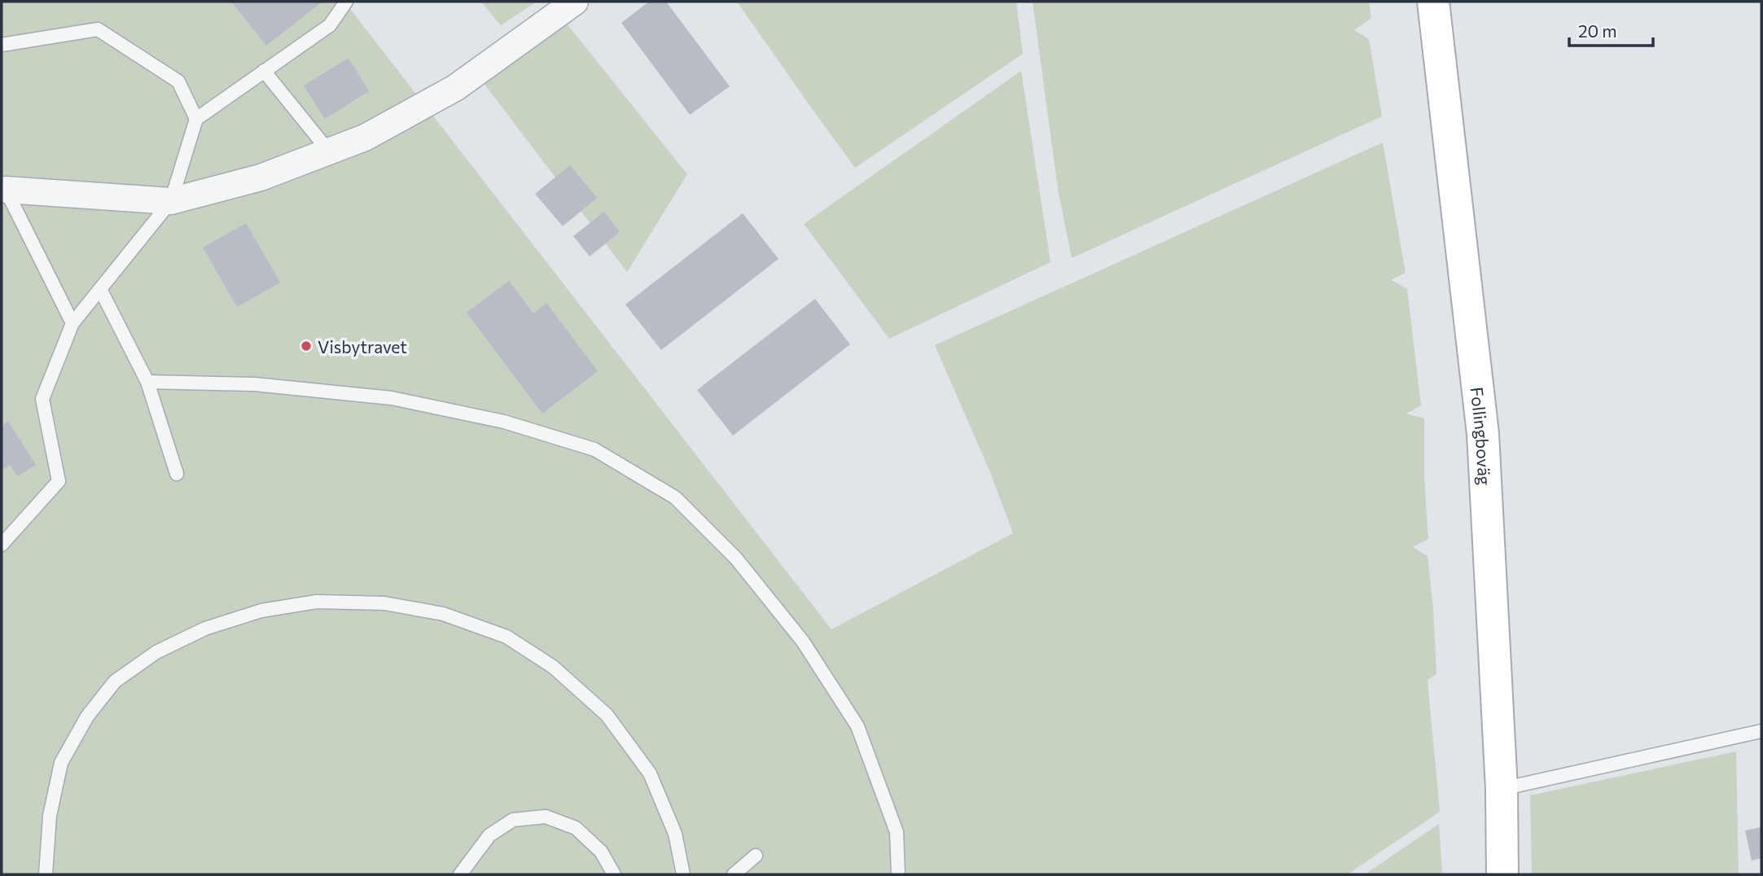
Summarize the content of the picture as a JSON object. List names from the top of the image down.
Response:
{
  "streets": {
    "main road": ["Follingboväg"]
  },
  "places": ["Visbytravet"],
  "scale_bar": "20 m"
}
